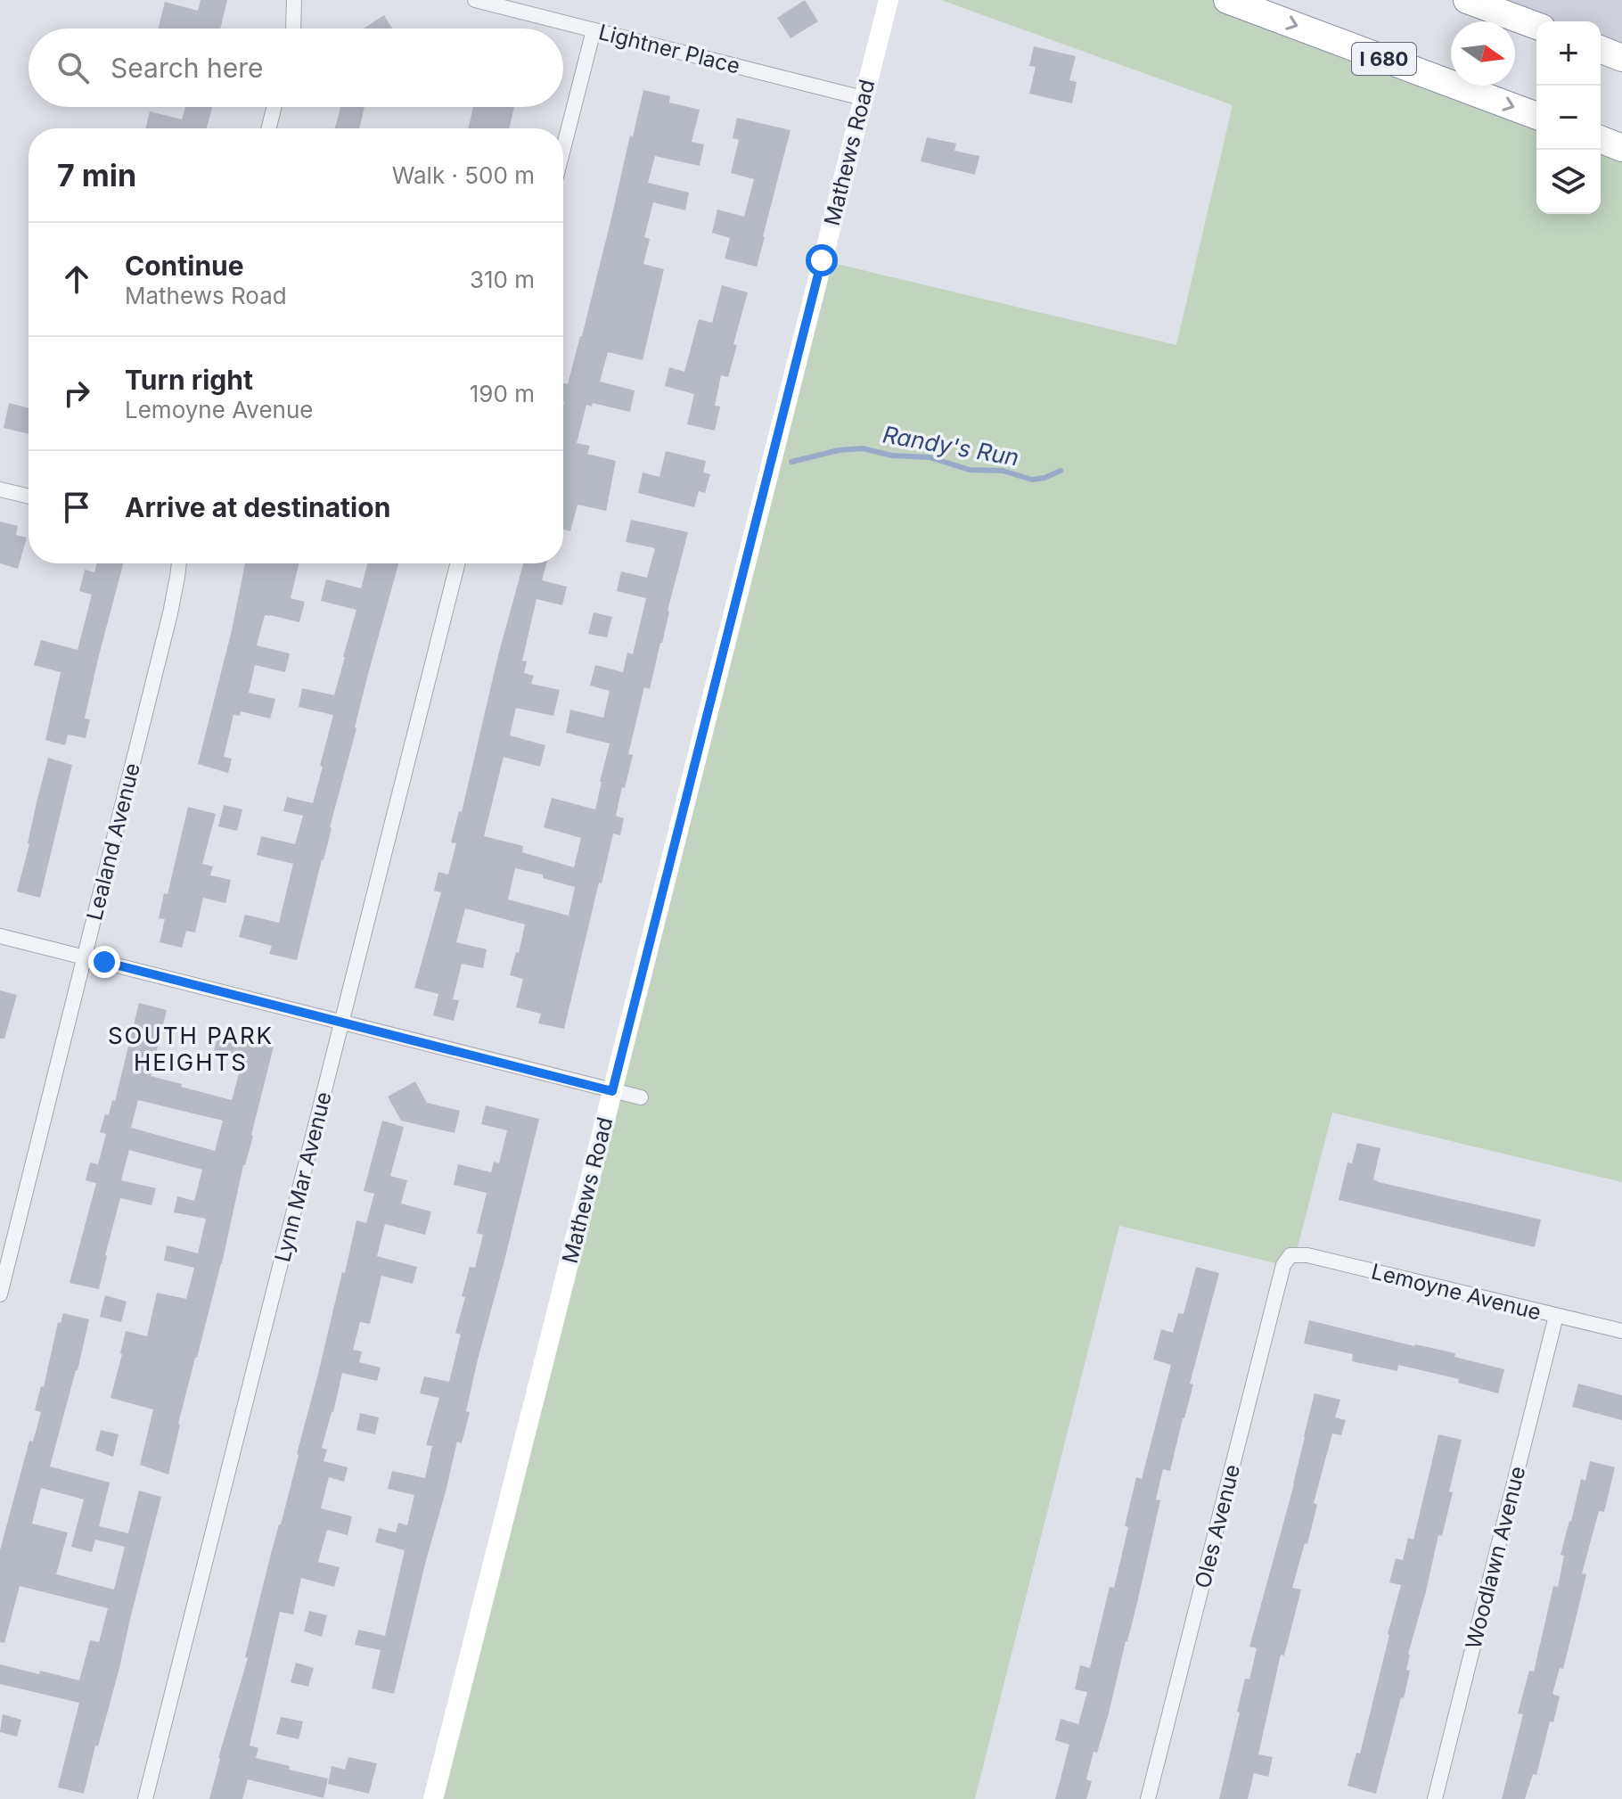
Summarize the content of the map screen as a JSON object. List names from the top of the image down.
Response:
{
  "streets": {
    "highway": ["I 680"],
    "street": [
      "Lightner Place",
      "Mathews Road",
      "Lealand Avenue",
      "Lynn Mar Avenue",
      "Lemoyne Avenue",
      "Oles Avenue",
      "Woodlawn Avenue"
    ]
  },
  "crossings": [
    ["Lightner Place", "Mathews Road"],
    ["Lemoyne Avenue", "Oles Avenue"],
    ["Lemoyne Avenue", "Woodlawn Avenue"]
  ],
  "districts": ["SOUTH PARK HEIGHTS"],
  "water": ["Randy's Run"],
  "north": "right",
  "page": {
    "map_buttons": ["+", "−"],
    "search": "Search here",
    "heading": ["7 min", "Walk · 500 m"],
    "list": [
      ["Continue", "Mathews Road", "310 m"],
      ["Turn right", "Lemoyne Avenue", "190 m"],
      "Arrive at destination"
    ]
  }
}
